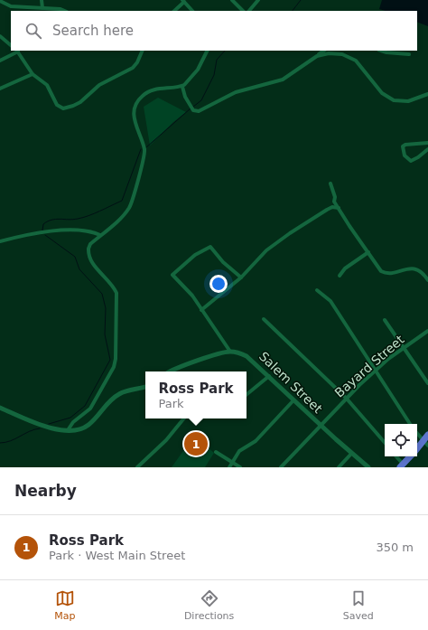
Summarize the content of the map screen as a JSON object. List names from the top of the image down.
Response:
{
  "streets": {
    "street": ["Bayard Street", "Salem Street"]
  },
  "crossings": [
    ["Bayard Street", "Salem Street"]
  ],
  "page": {
    "search": "Search here",
    "popup": ["Ross Park", "Park"],
    "pins": "1",
    "heading": "Nearby",
    "list": [
      {
        "mark": "1",
        "name": "Ross Park",
        "note": "Park · West Main Street",
        "value": "350 m"
      }
    ],
    "nav": ["Map", "Directions", "Saved"]
  }
}
